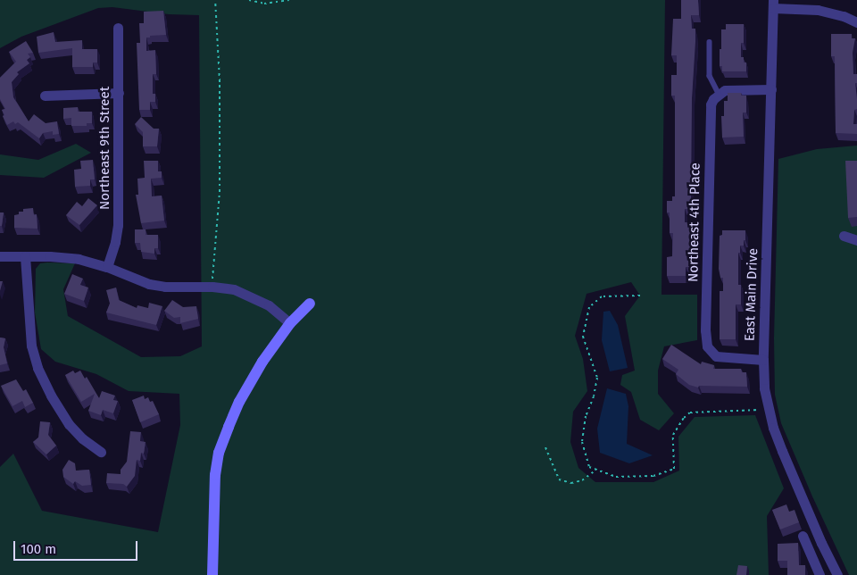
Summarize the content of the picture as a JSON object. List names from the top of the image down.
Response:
{
  "streets": {
    "street": ["Northeast 9th Street", "Northeast 4th Place", "East Main Drive"]
  },
  "crossings": [
    ["Northeast 4th Place", "East Main Drive"]
  ],
  "scale_bar": "100 m"
}
